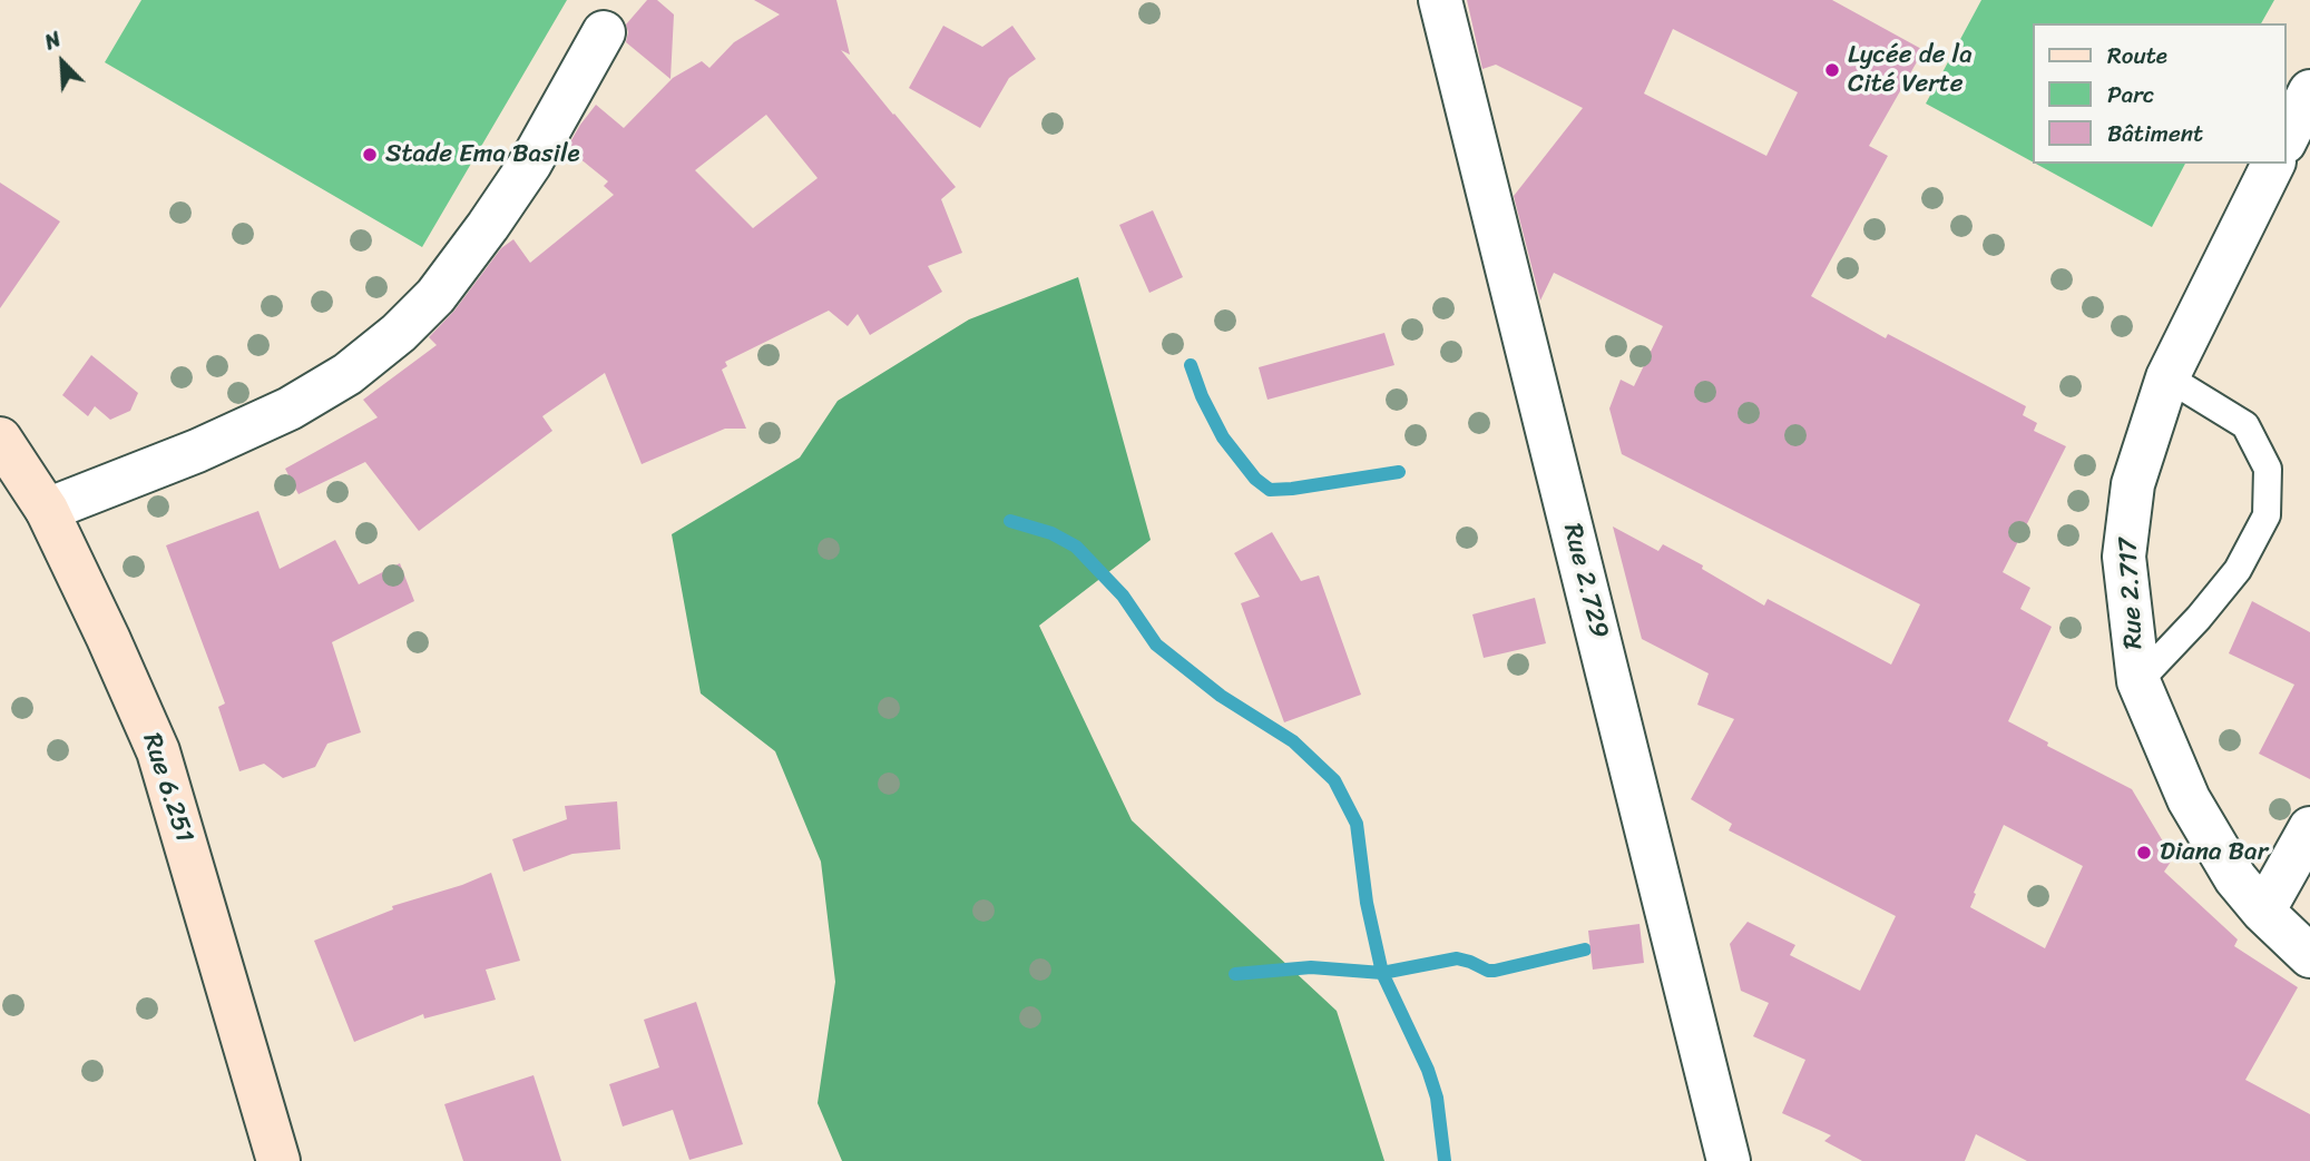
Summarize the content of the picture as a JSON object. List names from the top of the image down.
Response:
{
  "streets": {
    "main road": ["Rue 6.251"],
    "street": ["Rue 2.729", "Rue 2.717"]
  },
  "places": ["Lycée de la Cité Verte", "Stade Ema Basile", "Diana Bar"],
  "legend": ["Route", "Parc", "Bâtiment"],
  "north": "top left"
}
